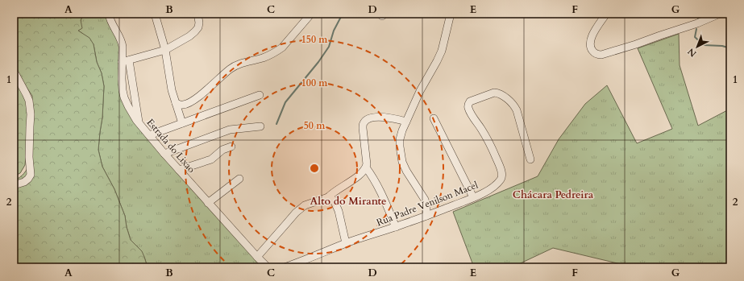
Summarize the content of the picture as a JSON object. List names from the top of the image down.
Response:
{
  "streets": {
    "street": ["Estrada do Lixao", "Rua Padre Venilson Macel"]
  },
  "districts": ["Chácara Pedreira", "Alto do Mirante"],
  "north": "bottom left",
  "grid": {
    "columns": [
      "A",
      "B",
      "C",
      "D",
      "E",
      "F",
      "G"
    ],
    "rows": ["1", "2"]
  },
  "rings": ["150 m", "100 m", "50 m"]
}
